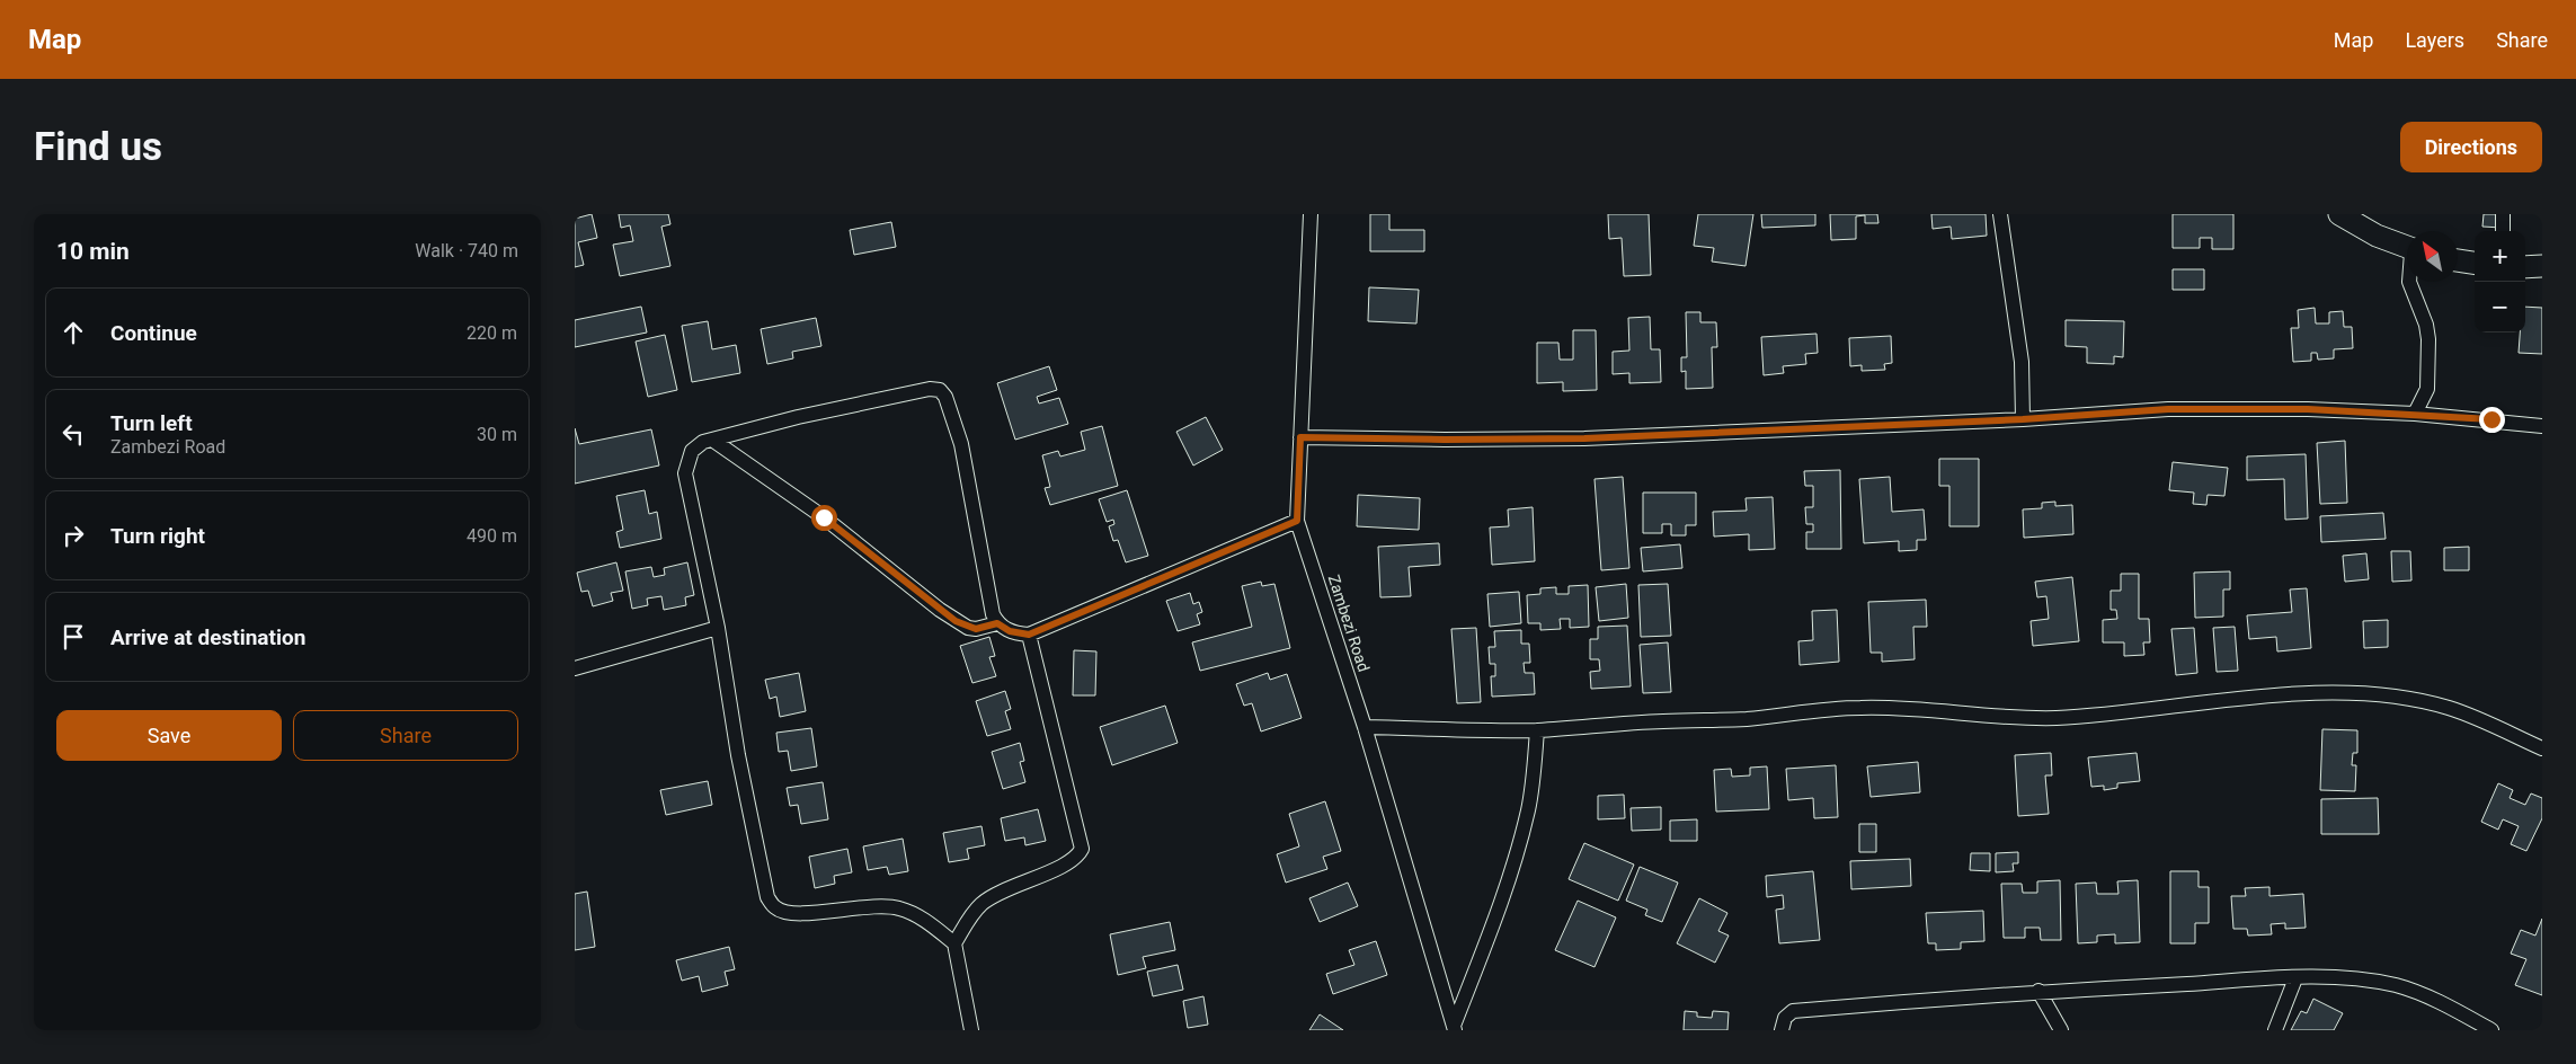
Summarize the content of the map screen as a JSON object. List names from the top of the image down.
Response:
{
  "streets": {
    "street": ["Zambezi Road"]
  },
  "north": "top left",
  "page": {
    "header": "Map",
    "nav": ["Map", "Layers", "Share"],
    "buttons": [
      "Directions",
      ["Save", "Share"]
    ],
    "title": "Find us",
    "heading": ["10 min", "Walk · 740 m"],
    "map_buttons": ["+", "−"],
    "list": [
      ["Continue", "220 m"],
      ["Turn left", "Zambezi Road", "30 m"],
      ["Turn right", "490 m"],
      "Arrive at destination"
    ]
  }
}
